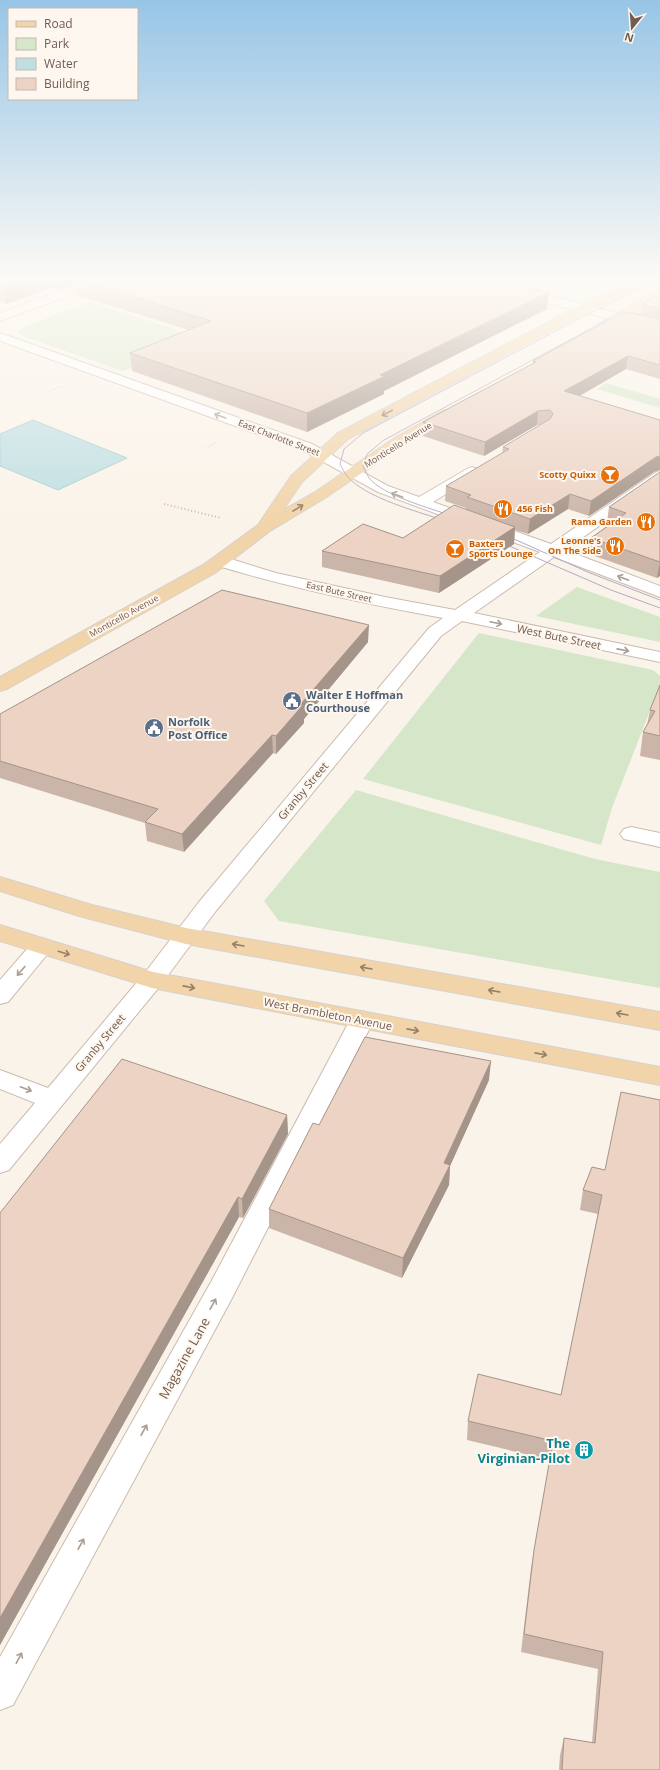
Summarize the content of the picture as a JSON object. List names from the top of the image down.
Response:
{
  "streets": {
    "main road": ["Monticello Avenue", "West Brambleton Avenue"],
    "street": [
      "East Charlotte Street",
      "East Bute Street",
      "West Bute Street",
      "Granby Street",
      "Magazine Lane"
    ]
  },
  "crossings": [
    ["East Charlotte Street", "Monticello Avenue"],
    ["East Charlotte Street", "Granby Street"],
    ["Monticello Avenue", "East Bute Street"],
    ["East Bute Street", "West Bute Street"],
    ["East Bute Street", "Granby Street"],
    ["West Bute Street", "Granby Street"],
    ["Granby Street", "West Brambleton Avenue"],
    ["West Brambleton Avenue", "Magazine Lane"]
  ],
  "one_way": ["East Charlotte Street", "West Bute Street", "Magazine Lane"],
  "places": {
    "bar": ["Scotty Quixx", "Baxters Sports Lounge"],
    "restaurant": ["456 Fish", "Rama Garden", "Leonne's On The Side"],
    "public building": ["Walter E Hoffman Courthouse", "Norfolk Post Office"],
    "building": ["The Virginian-Pilot"]
  },
  "legend": [
    "Road",
    "Park",
    "Water",
    "Building"
  ],
  "north": "bottom"
}
